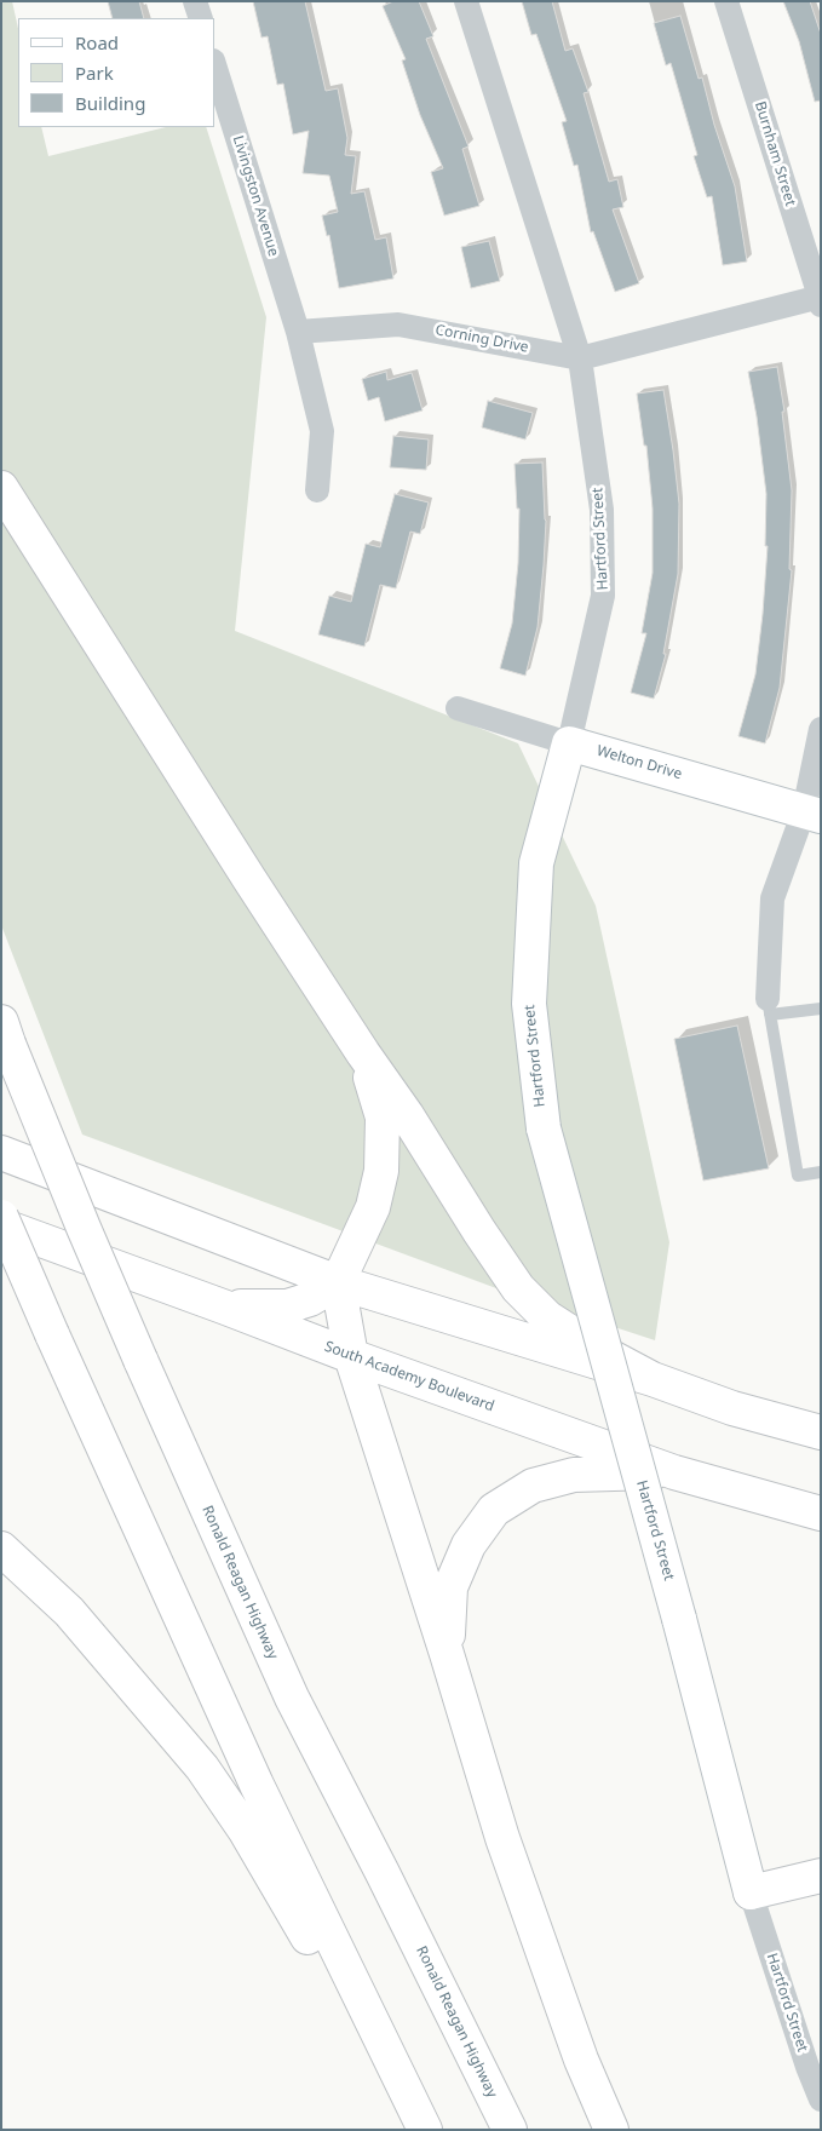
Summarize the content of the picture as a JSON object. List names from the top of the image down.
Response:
{
  "streets": {
    "main road": [
      "Hartford Street",
      "Welton Drive",
      "South Academy Boulevard",
      "Ronald Reagan Highway"
    ],
    "street": ["Burnham Street", "Livingston Avenue", "Corning Drive"]
  },
  "crossings": [
    ["Burnham Street", "Corning Drive"],
    ["Livingston Avenue", "Corning Drive"],
    ["Corning Drive", "Hartford Street"],
    ["Hartford Street", "Welton Drive"]
  ],
  "legend": ["Road", "Park", "Building"]
}
